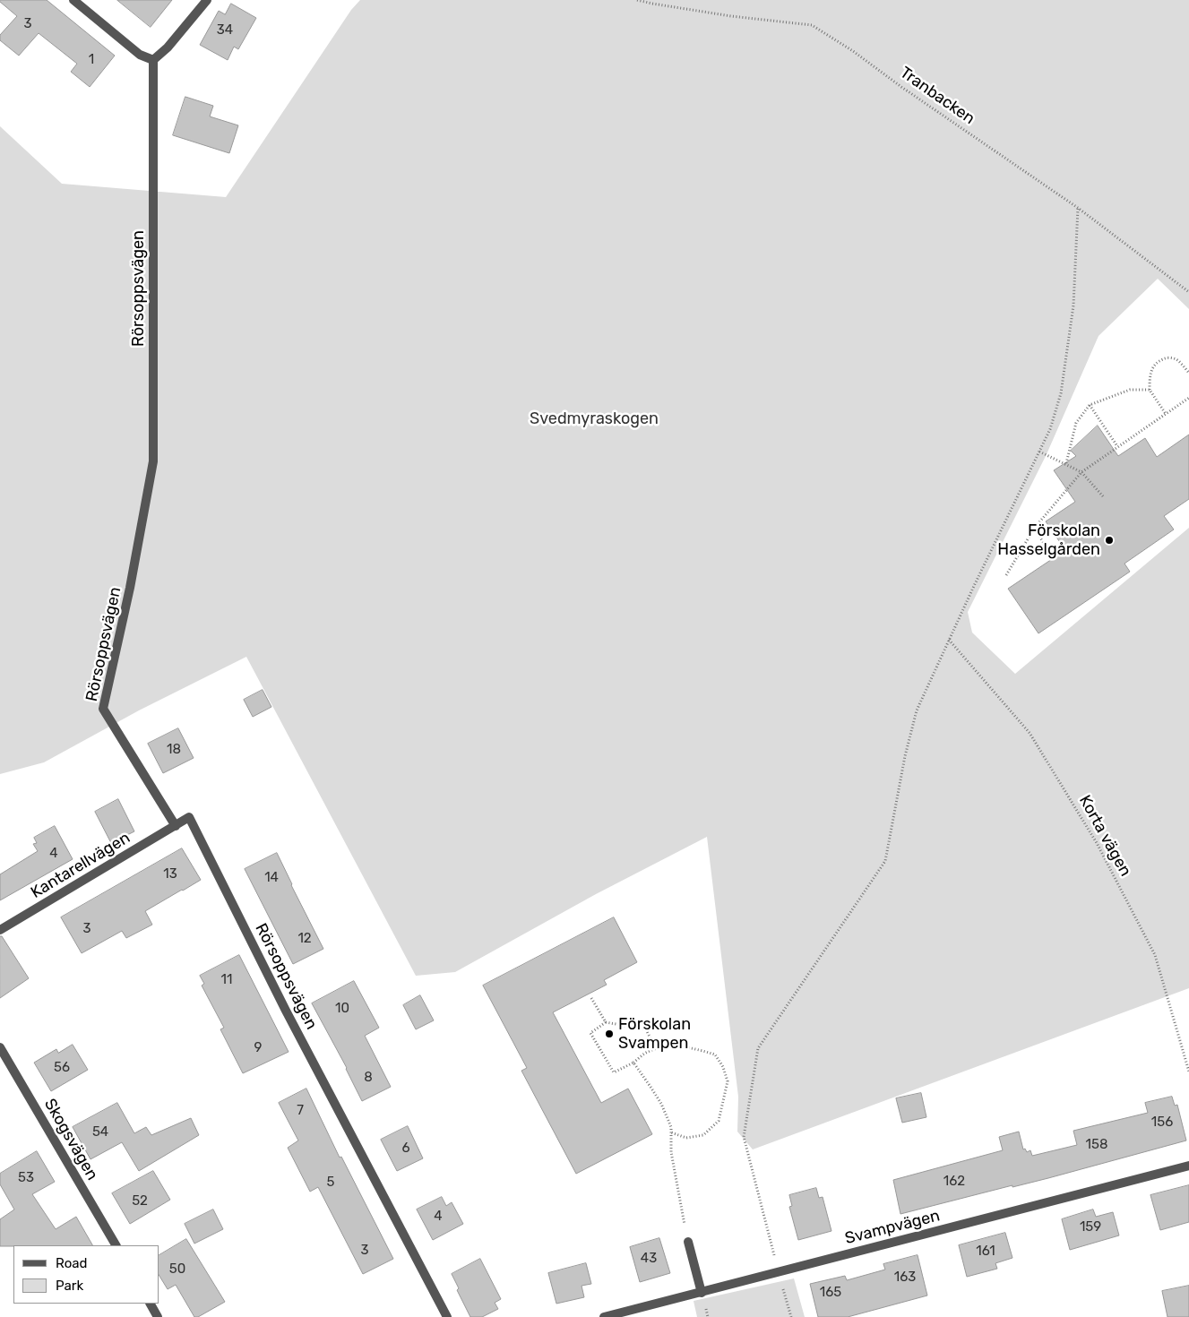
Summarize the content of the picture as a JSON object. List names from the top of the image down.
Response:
{
  "streets": {
    "street": [
      "Rörsoppsvägen",
      "Kantarellvägen",
      "Skogsvägen",
      "Svampvägen"
    ],
    "path": ["Tranbacken", "Korta vägen"]
  },
  "crossings": [
    ["Rörsoppsvägen", "Kantarellvägen"]
  ],
  "parks": ["Svedmyraskogen"],
  "places": ["Förskolan Hasselgården", "Förskolan Svampen"],
  "house_numbers": [
    "3",
    "34",
    "1",
    "18",
    "4",
    "13",
    "14",
    "3",
    "12",
    "11",
    "10",
    "9",
    "56",
    "8",
    "7",
    "156",
    "54",
    "158",
    "6",
    "53",
    "162",
    "5",
    "52",
    "4",
    "159",
    "3",
    "161",
    "43",
    "50",
    "163",
    "165"
  ],
  "legend": ["Road", "Park"]
}
